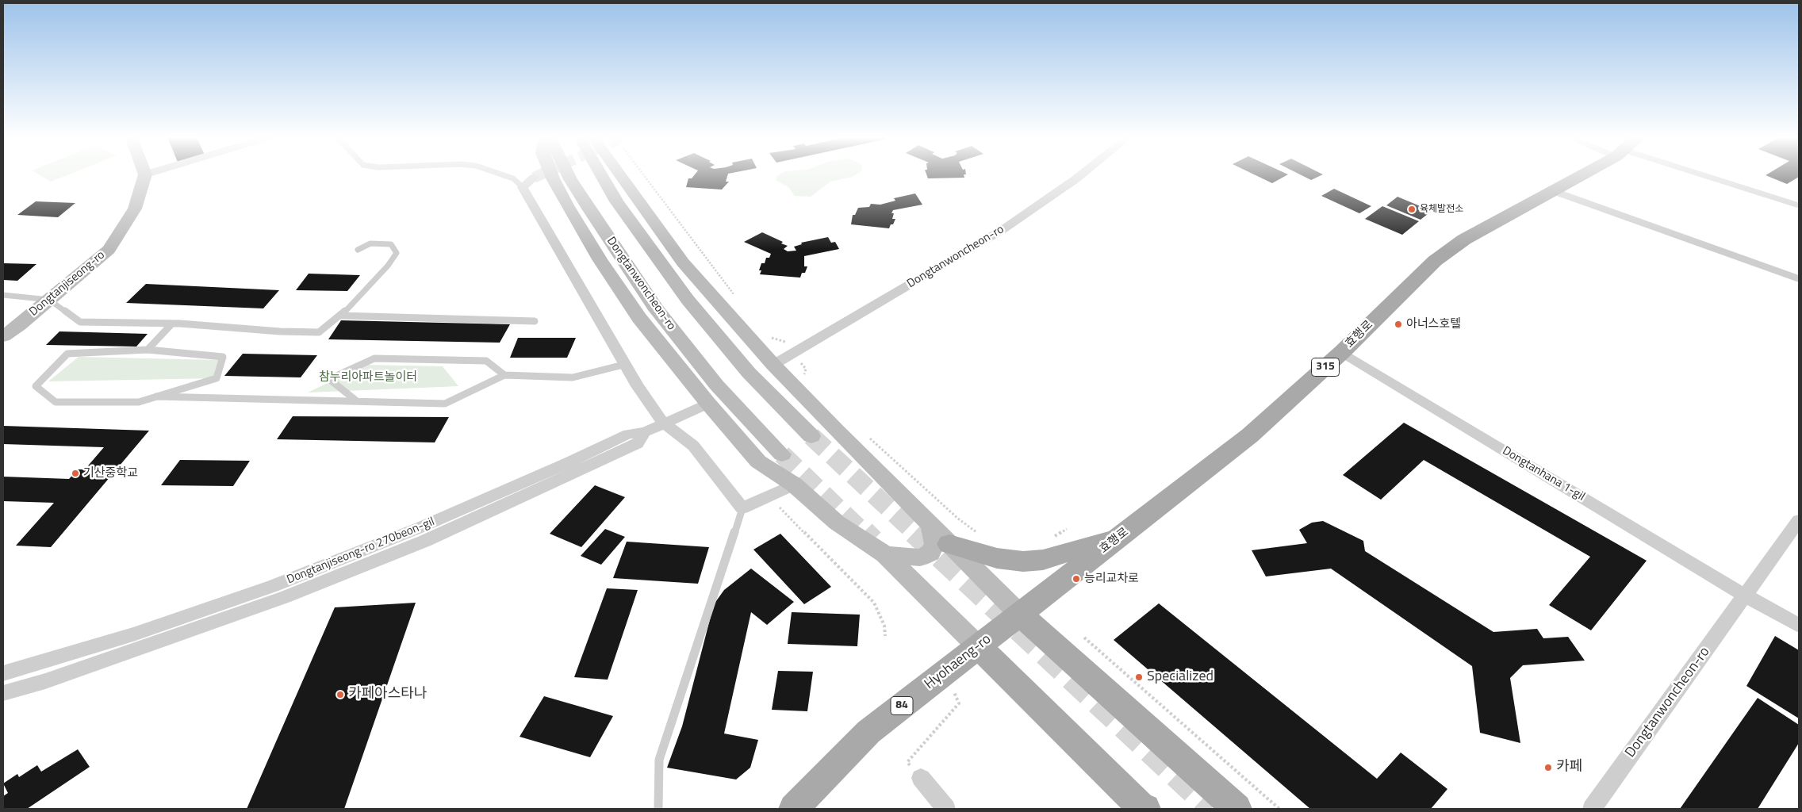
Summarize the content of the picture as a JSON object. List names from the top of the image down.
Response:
{
  "streets": {
    "main road": [
      "Dongtanwoncheon-ro",
      "Dongtanjiseong-ro",
      "효행로",
      "315",
      "Hyohaeng-ro",
      "84"
    ],
    "street": ["Dongtanhana 1-gil", "Dongtanjiseong-ro 270beon-gil"]
  },
  "crossings": [
    ["Dongtanwoncheon-ro", "Dongtanhana 1-gil"],
    ["효행로", "Dongtanhana 1-gil"],
    ["효행로", "Hyohaeng-ro"]
  ],
  "parks": ["참누리아파트놀이터"],
  "places": [
    "육체발전소",
    "아너스호텔",
    "기산중학교",
    "능리교차로",
    "Specialized",
    "카페아스타나",
    "카페"
  ]
}
